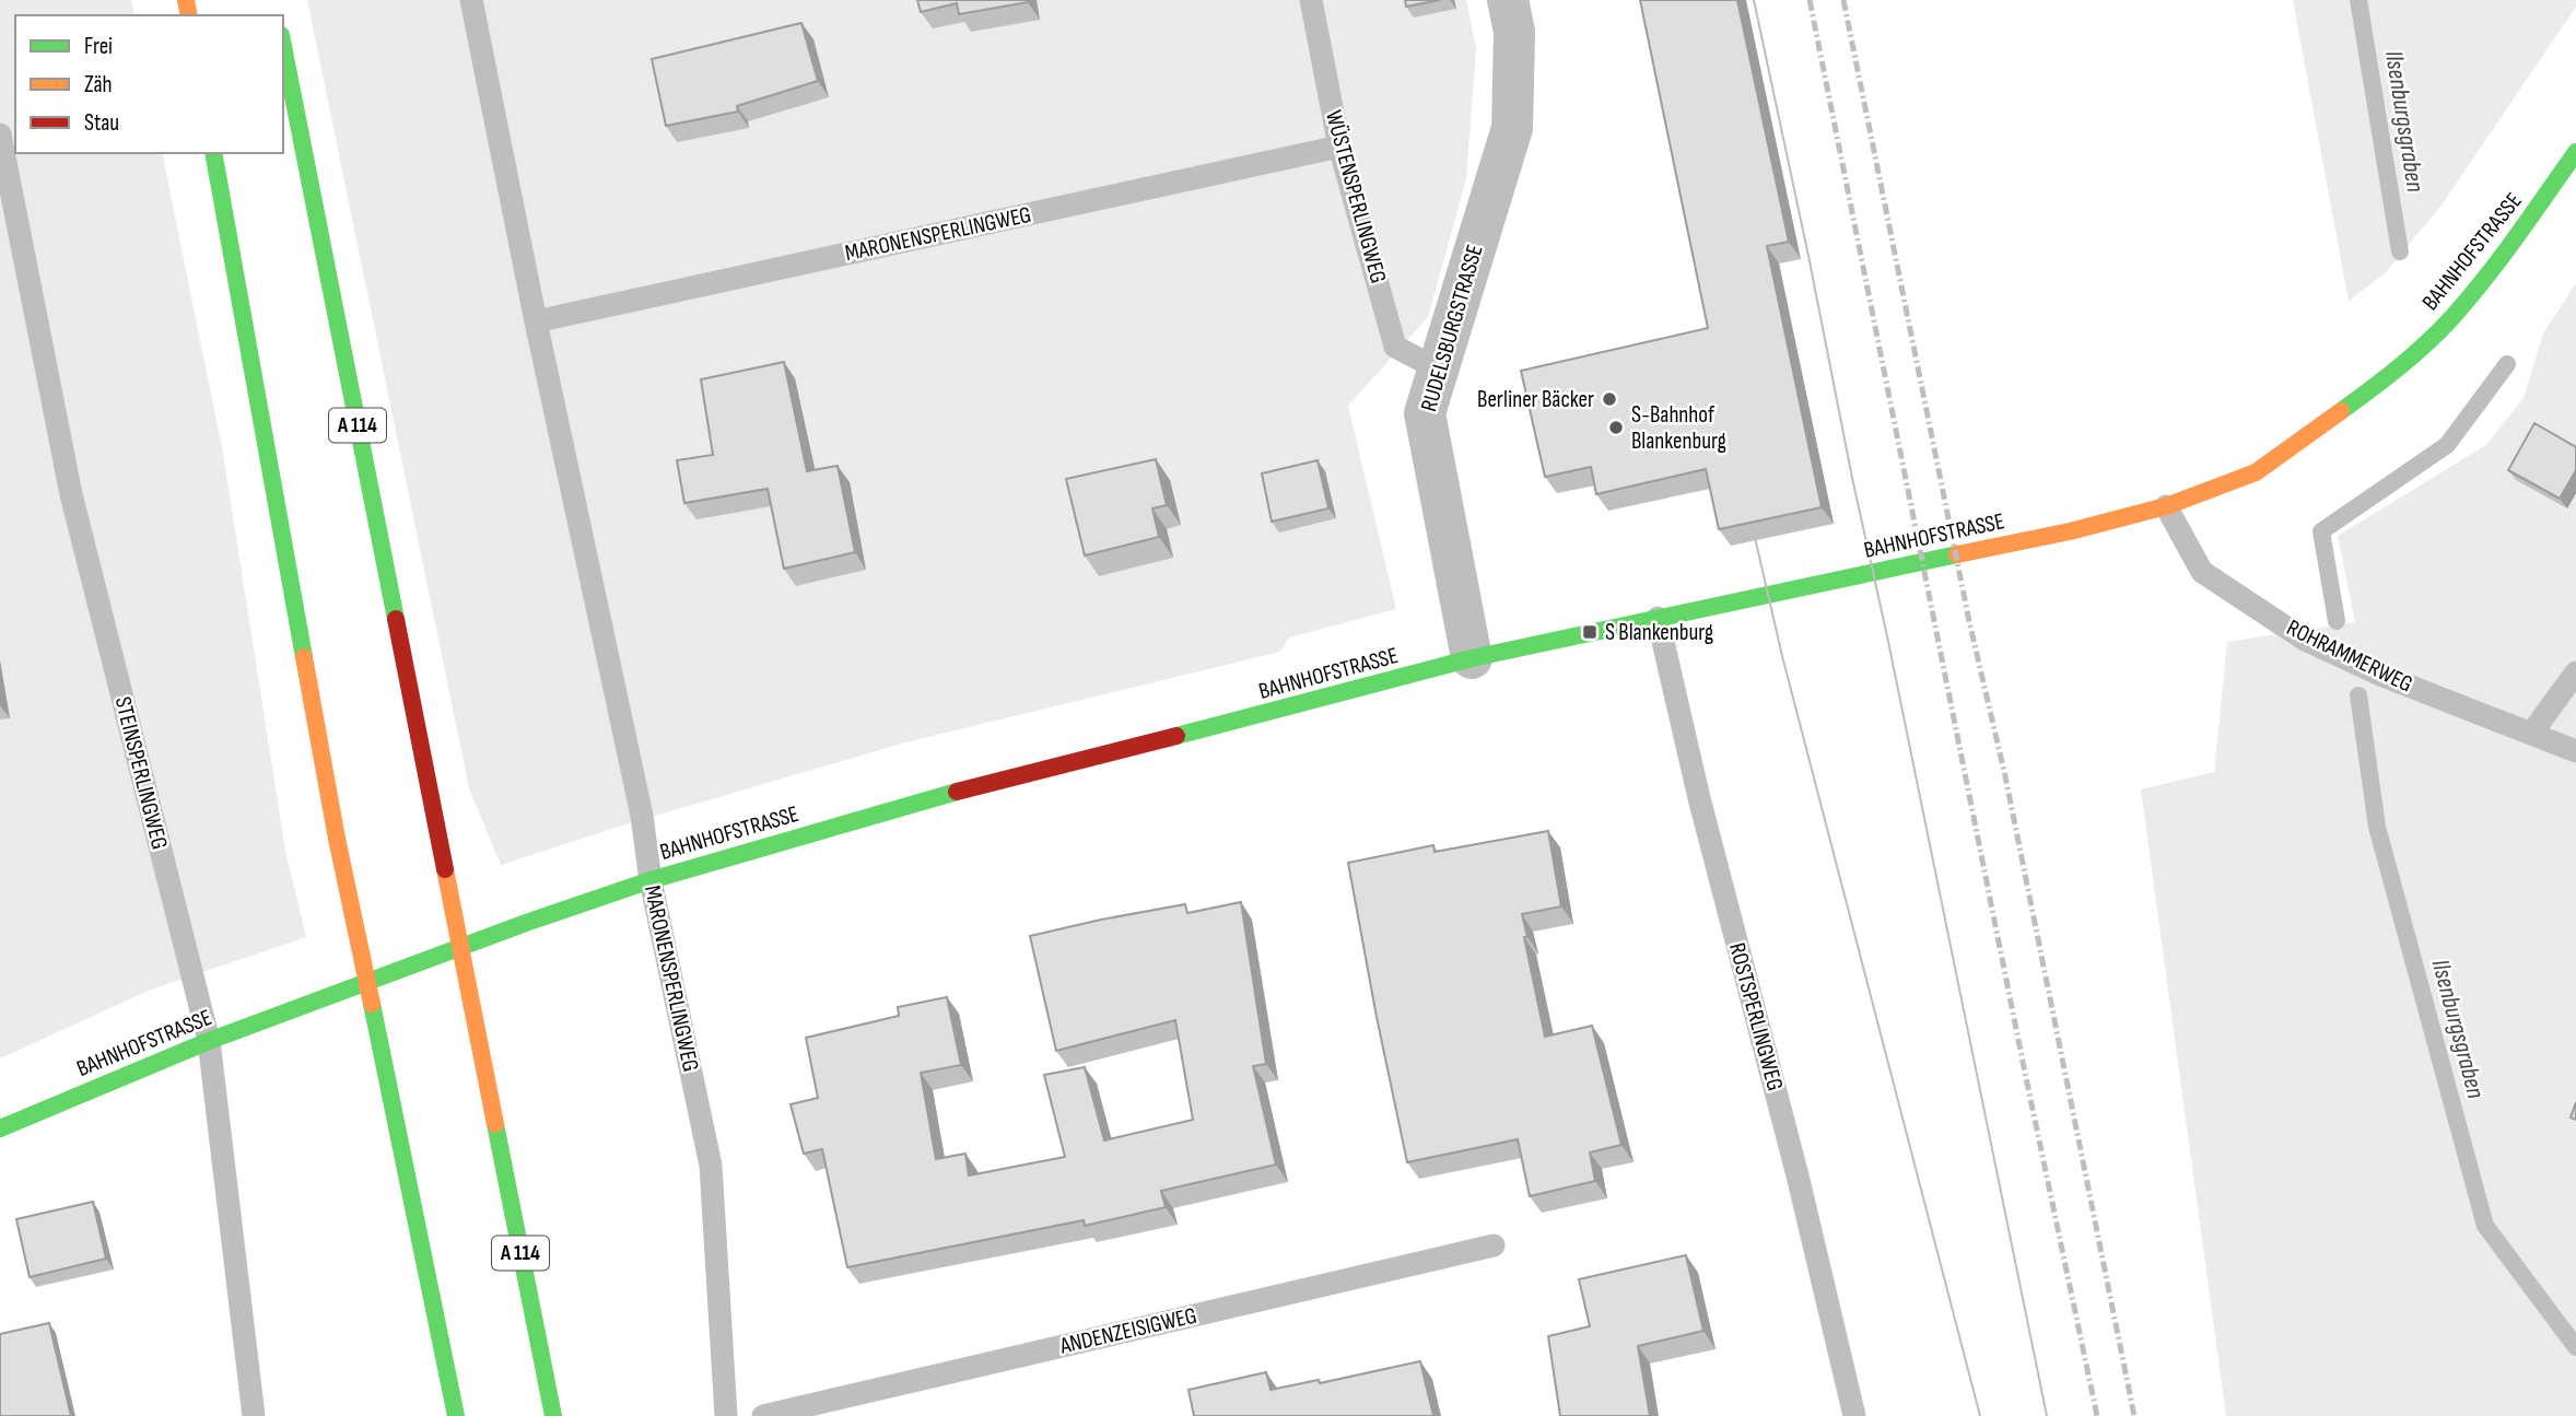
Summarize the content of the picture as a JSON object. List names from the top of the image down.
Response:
{
  "streets": {
    "main road": ["BAHNHOFSTRASSE", "A 114"],
    "street": ["RUDELSBURGSTRASSE"],
    "lane": [
      "WÜSTENSPERLINGWEG",
      "MARONENSPERLINGWEG",
      "ROHRAMMERWEG",
      "STEINSPERLINGWEG",
      "ROSTSPERLINGWEG",
      "ANDENZEISIGWEG"
    ]
  },
  "crossings": [
    ["WÜSTENSPERLINGWEG", "MARONENSPERLINGWEG"],
    ["WÜSTENSPERLINGWEG", "RUDELSBURGSTRASSE"],
    ["MARONENSPERLINGWEG", "BAHNHOFSTRASSE"],
    ["BAHNHOFSTRASSE", "RUDELSBURGSTRASSE"],
    ["BAHNHOFSTRASSE", "ROHRAMMERWEG"],
    ["BAHNHOFSTRASSE", "STEINSPERLINGWEG"],
    ["BAHNHOFSTRASSE", "ROSTSPERLINGWEG"]
  ],
  "water": ["Ilsenburgsgraben"],
  "places": {
    "other": ["Berliner Bäcker", "S-Bahnhof Blankenburg"],
    "transit": ["S Blankenburg"]
  },
  "legend": ["Frei", "Zäh", "Stau"]
}
